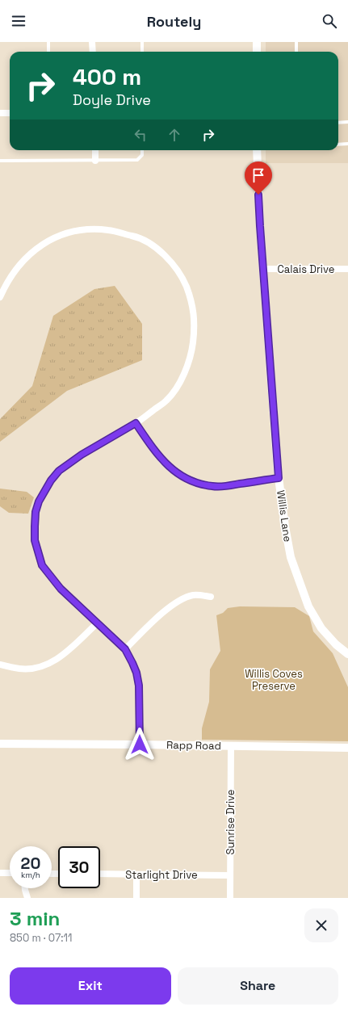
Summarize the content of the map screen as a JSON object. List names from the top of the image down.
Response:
{
  "streets": {
    "street": [
      "Calais Drive",
      "Willis Lane",
      "Rapp Road",
      "Sunrise Drive",
      "Starlight Drive"
    ]
  },
  "crossings": [
    ["Calais Drive", "Willis Lane"],
    ["Rapp Road", "Sunrise Drive"],
    ["Sunrise Drive", "Starlight Drive"]
  ],
  "parks": ["Willis Coves Preserve"],
  "page": {
    "header": "Routely",
    "turn": ["400 m", "Doyle Drive"],
    "speed": "20 km/h",
    "limit": "30",
    "heading": ["3 min", "850 m · 07:11"],
    "buttons": ["Exit", "Share"]
  }
}
